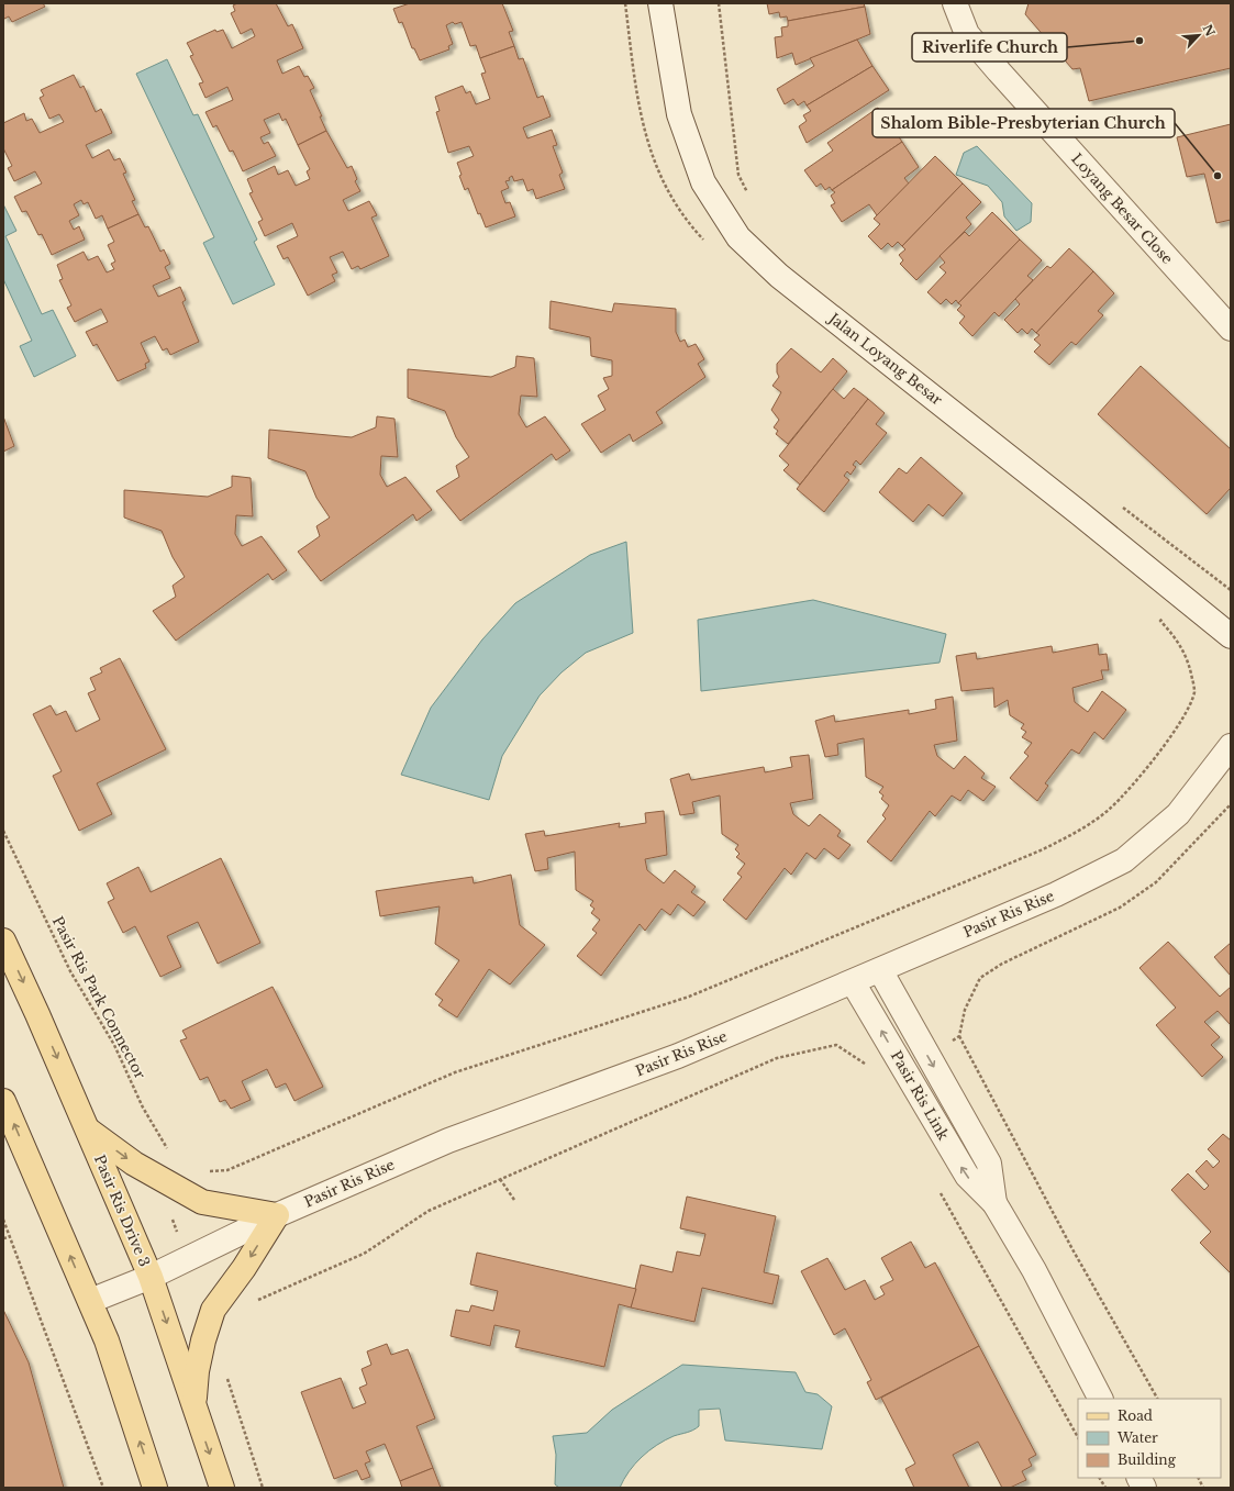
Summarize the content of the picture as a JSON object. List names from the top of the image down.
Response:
{
  "streets": {
    "main road": ["Pasir Ris Drive 3"],
    "street": [
      "Loyang Besar Close",
      "Jalan Loyang Besar",
      "Pasir Ris Rise",
      "Pasir Ris Link"
    ],
    "path": ["Pasir Ris Park Connector"]
  },
  "crossings": [
    ["Pasir Ris Rise", "Pasir Ris Link"],
    ["Pasir Ris Rise", "Pasir Ris Drive 3"]
  ],
  "places": ["Riverlife Church", "Shalom Bible-Presbyterian Church"],
  "legend": ["Road", "Water", "Building"],
  "north": "top right"
}
